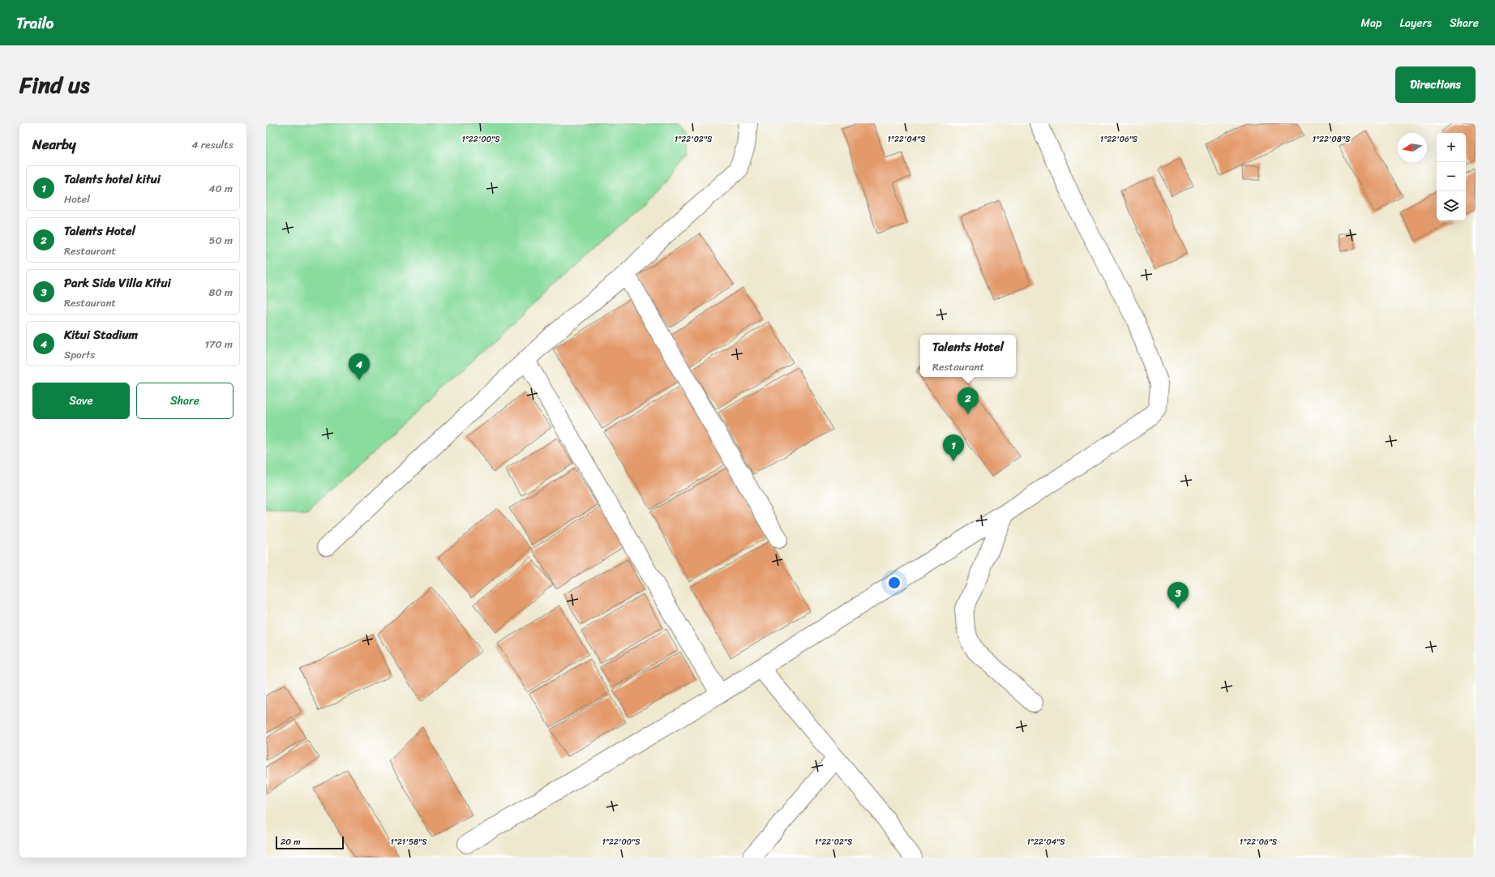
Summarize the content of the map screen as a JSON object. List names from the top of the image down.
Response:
{
  "scale_bar": "20 m",
  "north": "left",
  "page": {
    "header": "Trailo",
    "nav": ["Map", "Layers", "Share"],
    "title": "Find us",
    "buttons": [
      "Directions",
      ["Save", "Share"]
    ],
    "heading": ["Nearby", "4 results"],
    "map_buttons": ["+", "−"],
    "list": [
      {
        "mark": "1",
        "name": "Talents hotel kitui",
        "note": "Hotel",
        "value": "40 m"
      },
      {
        "mark": "2",
        "name": "Talents Hotel",
        "note": "Restaurant",
        "value": "50 m"
      },
      {
        "mark": "3",
        "name": "Park Side Villa Kitui",
        "note": "Restaurant",
        "value": "80 m"
      },
      {
        "mark": "4",
        "name": "Kitui Stadium",
        "note": "Sports",
        "value": "170 m"
      }
    ],
    "popup": ["Talents Hotel", "Restaurant"],
    "pins": [
      "4",
      "2",
      "1",
      "3"
    ],
    "scale": "20 m"
  },
  "coordinates": [
    "1°22'00\"S",
    "1°22'02\"S",
    "1°22'04\"S",
    "1°22'06\"S",
    "1°22'08\"S",
    "1°21'58\"S"
  ]
}
